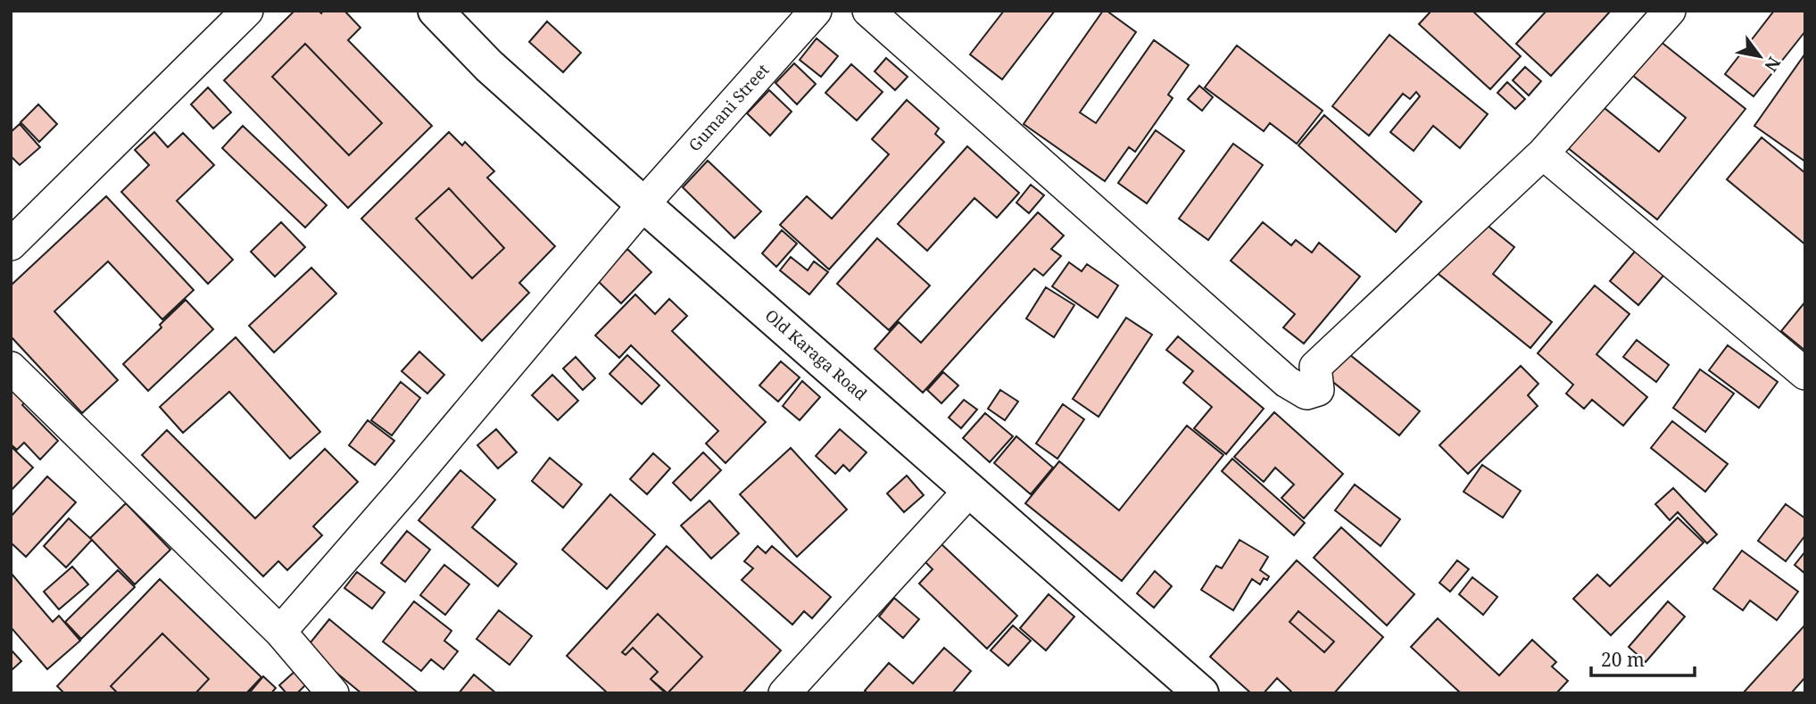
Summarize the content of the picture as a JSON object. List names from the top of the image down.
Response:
{
  "streets": {
    "street": ["Gumani Street", "Old Karaga Road"]
  },
  "crossings": [
    ["Gumani Street", "Old Karaga Road"]
  ],
  "scale_bar": "20 m",
  "north": "bottom right"
}
